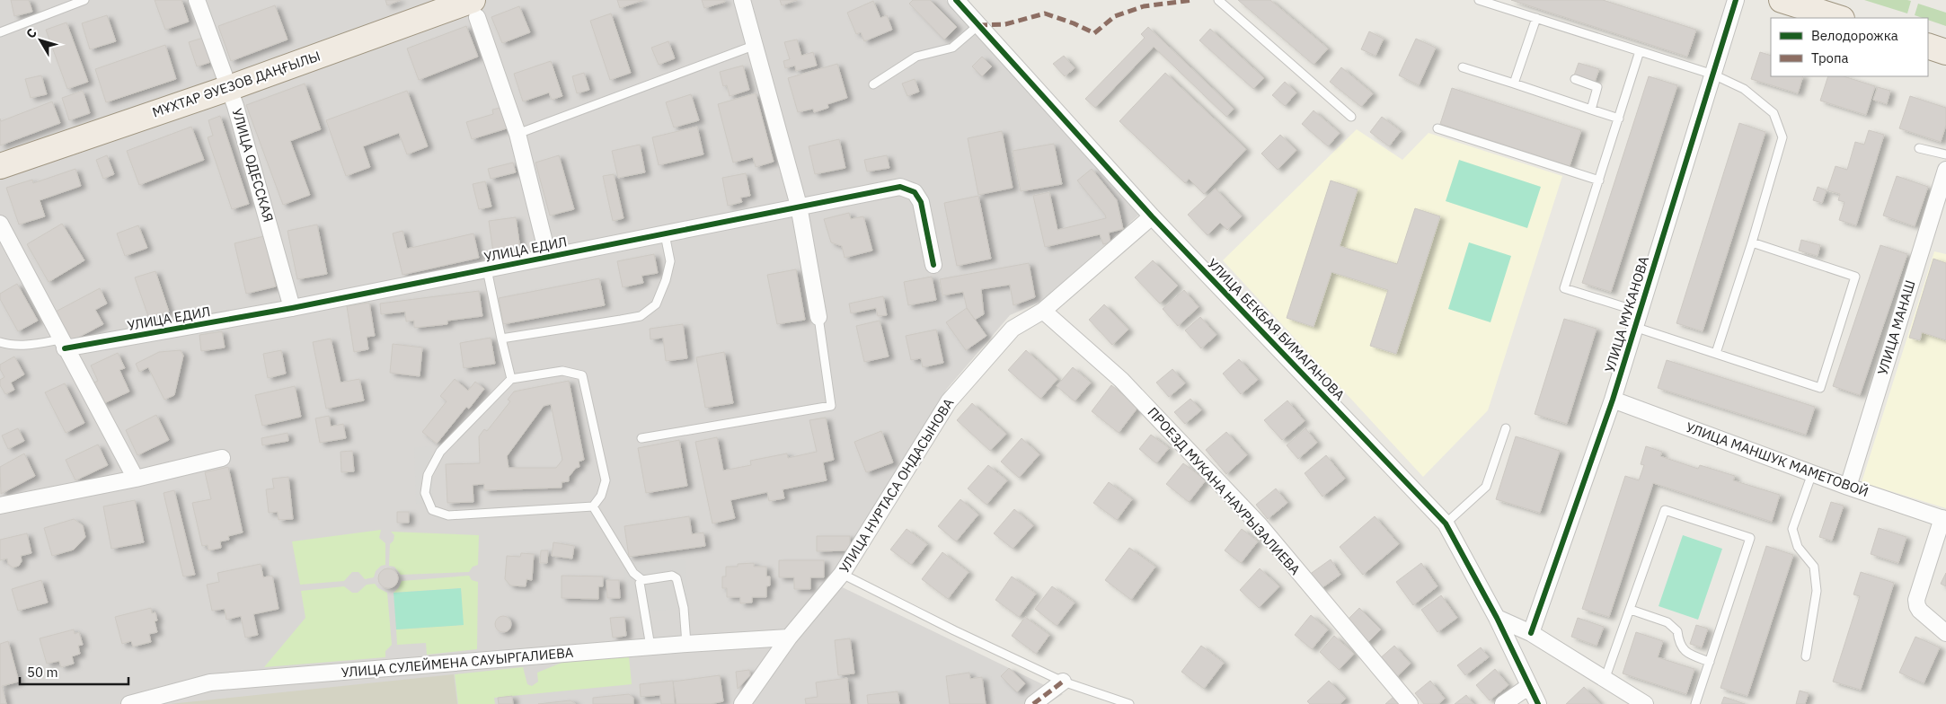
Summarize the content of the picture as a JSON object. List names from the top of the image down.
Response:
{
  "streets": {
    "main road": ["МҰХТАР ӘУЕЗОВ ДАҢҒЫЛЫ"],
    "street": [
      "УЛИЦА ОДЕССКАЯ",
      "УЛИЦА ЕДИЛ",
      "УЛИЦА МУКАНОВА",
      "УЛИЦА МАНАШ",
      "УЛИЦА БЕКБАЯ БИМАГАНОВА",
      "УЛИЦА МАНШУК МАМЕТОВОЙ",
      "УЛИЦА НУРТАСА ОНДАСЫНОВА",
      "ПРОЕЗД МУКАНА НАУРЫЗАЛИЕВА",
      "УЛИЦА СУЛЕЙМЕНА САУЫРГАЛИЕВА"
    ]
  },
  "crossings": [
    ["МҰХТАР ӘУЕЗОВ ДАҢҒЫЛЫ", "УЛИЦА ОДЕССКАЯ"],
    ["УЛИЦА ОДЕССКАЯ", "УЛИЦА ЕДИЛ"],
    ["УЛИЦА МУКАНОВА", "УЛИЦА МАНШУК МАМЕТОВОЙ"],
    ["УЛИЦА МАНАШ", "УЛИЦА МАНШУК МАМЕТОВОЙ"],
    ["УЛИЦА БЕКБАЯ БИМАГАНОВА", "УЛИЦА НУРТАСА ОНДАСЫНОВА"],
    ["УЛИЦА НУРТАСА ОНДАСЫНОВА", "ПРОЕЗД МУКАНА НАУРЫЗАЛИЕВА"],
    ["УЛИЦА НУРТАСА ОНДАСЫНОВА", "УЛИЦА СУЛЕЙМЕНА САУЫРГАЛИЕВА"]
  ],
  "legend": ["Велодорожка", "Тропа"],
  "scale_bar": "50 m",
  "north": "top left"
}
